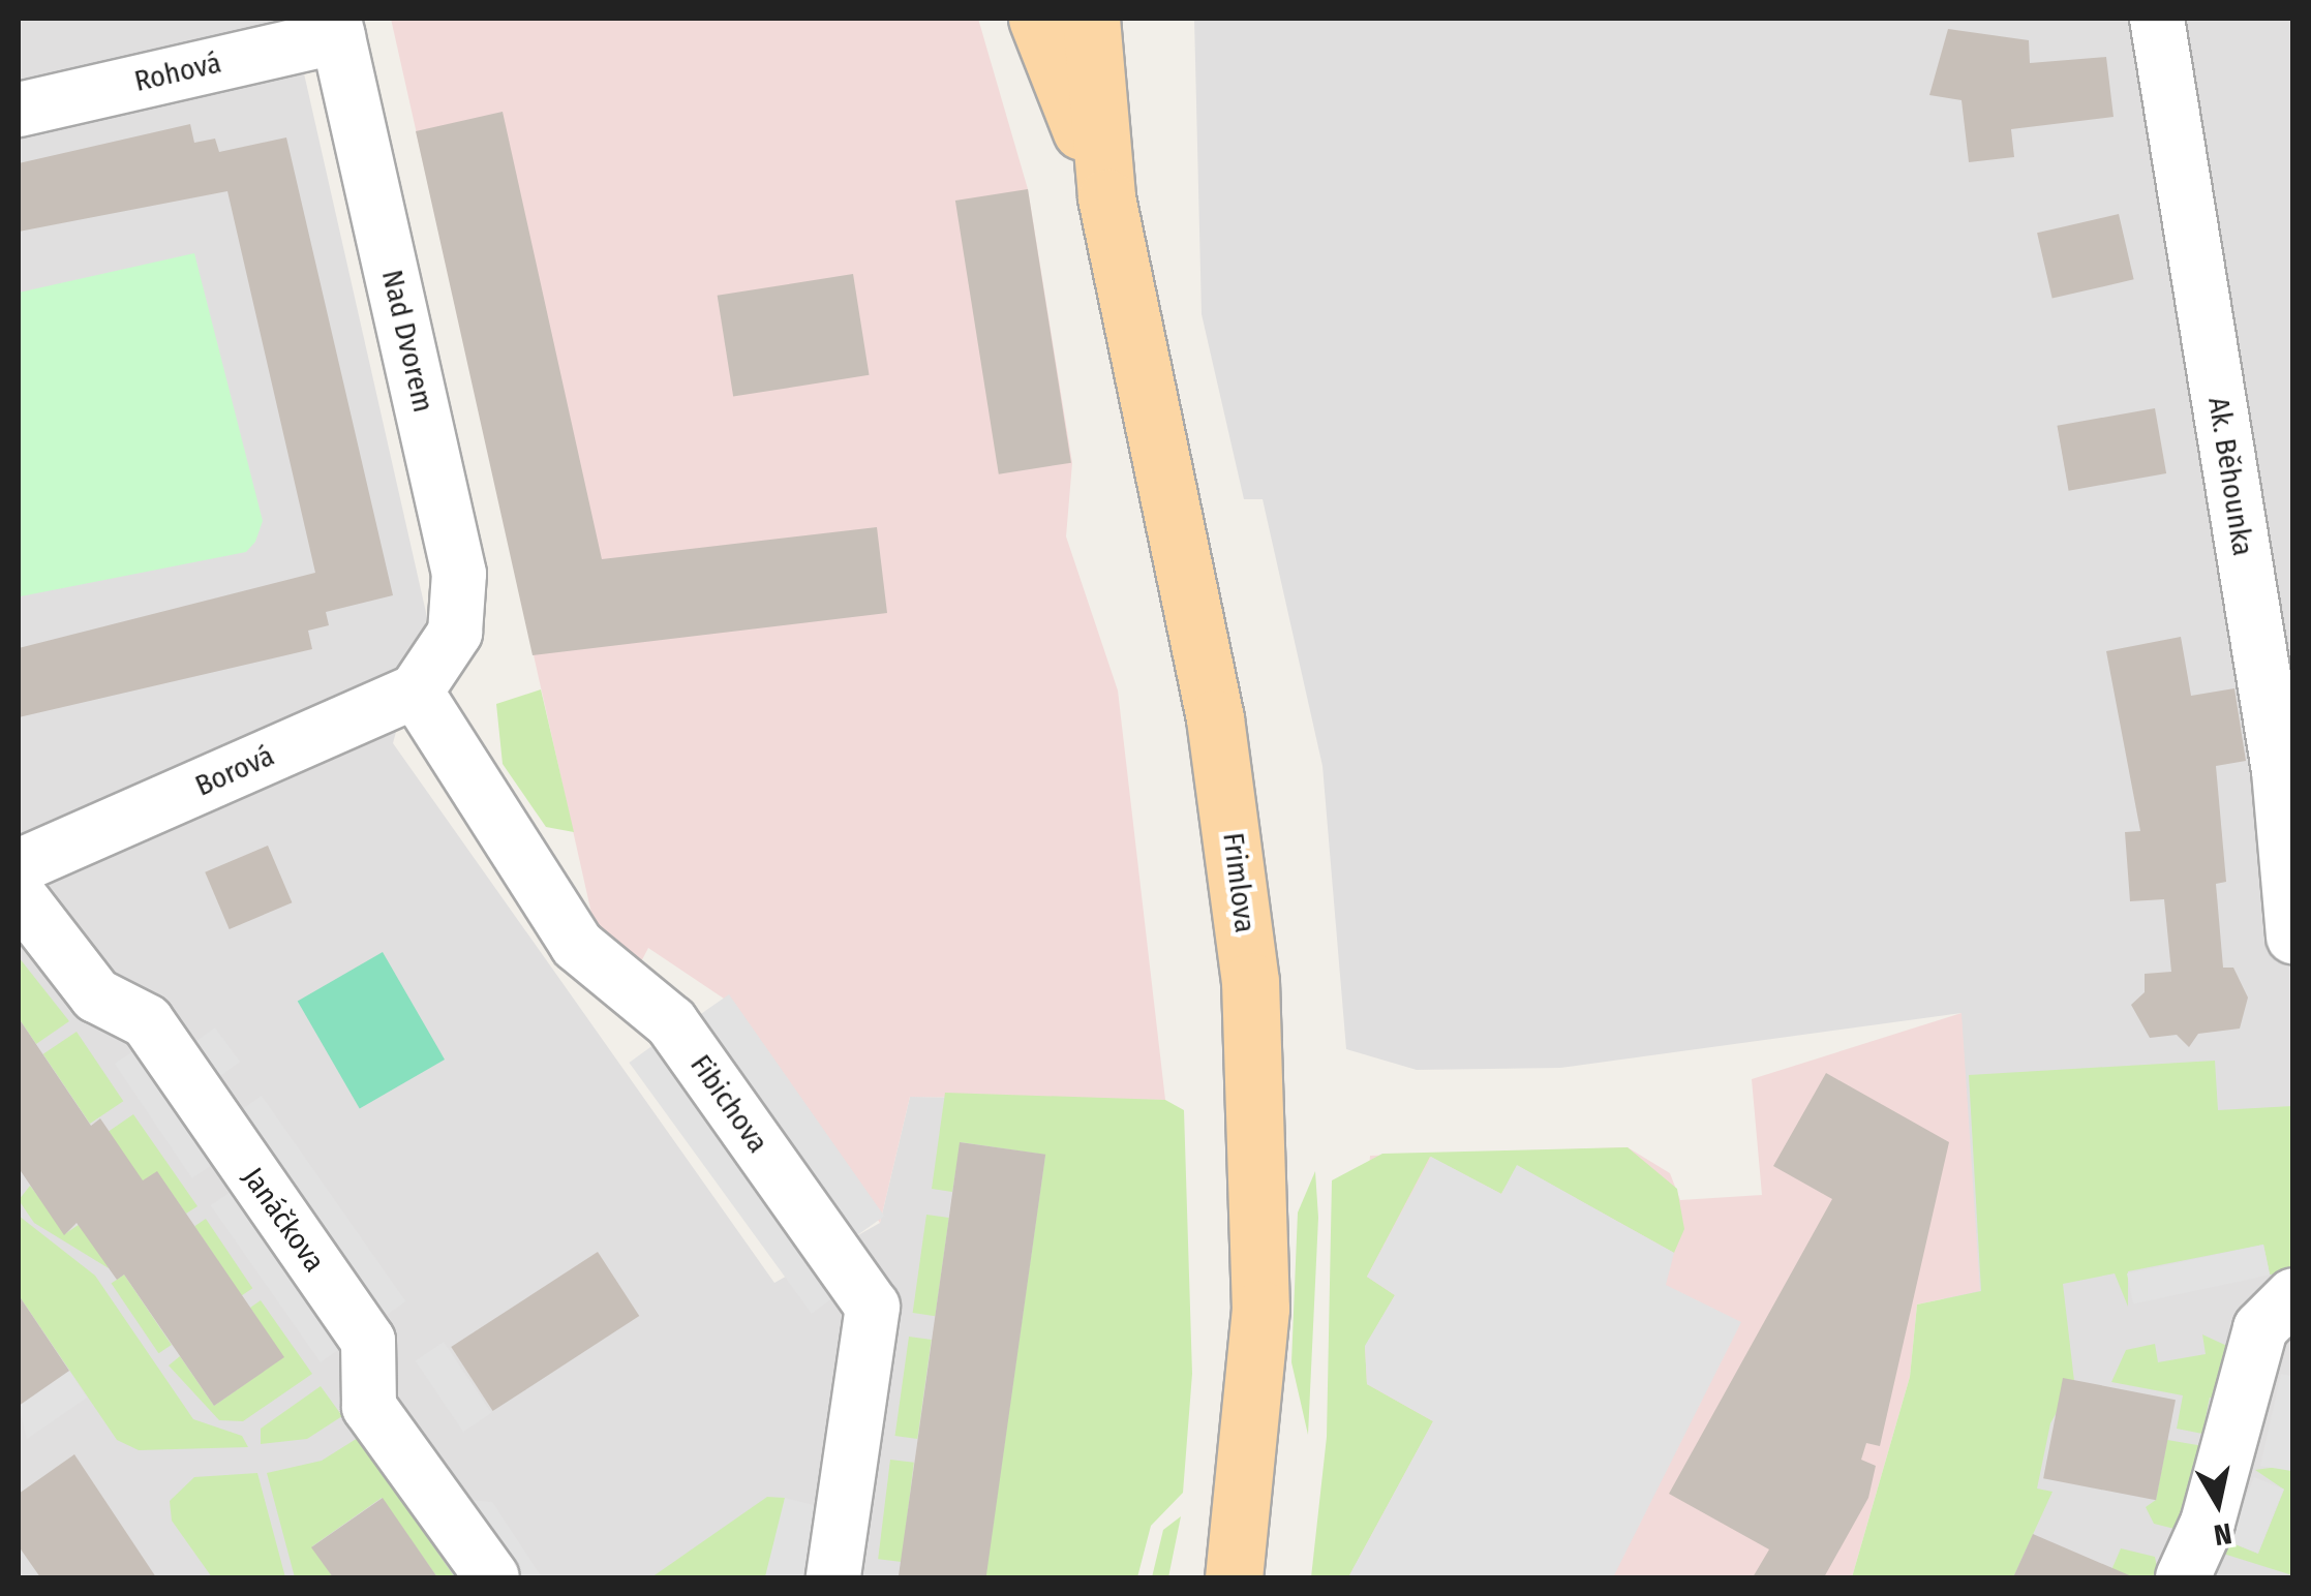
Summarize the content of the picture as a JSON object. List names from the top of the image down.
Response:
{
  "streets": {
    "main road": ["Frimlova"],
    "street": [
      "Rohová",
      "Nad Dvorem",
      "Ak. Běhounka",
      "Borová",
      "Fibichova",
      "Janáčkova"
    ]
  },
  "crossings": [
    ["Rohová", "Nad Dvorem"],
    ["Nad Dvorem", "Borová"],
    ["Nad Dvorem", "Fibichova"],
    ["Borová", "Fibichova"]
  ],
  "north": "bottom"
}
